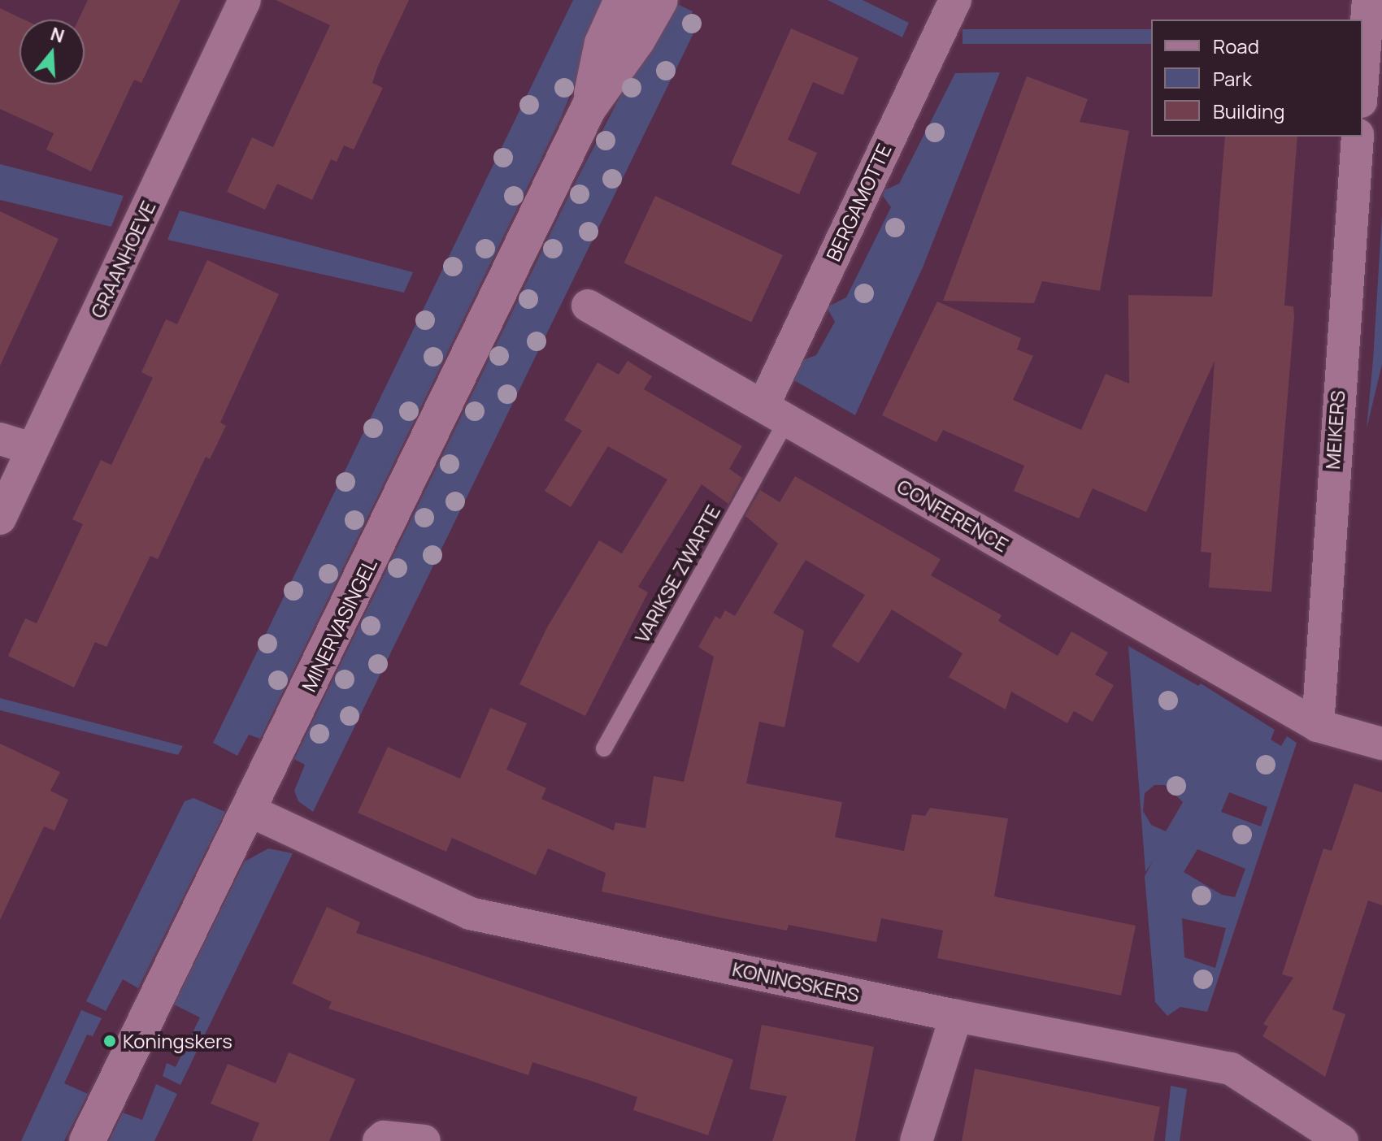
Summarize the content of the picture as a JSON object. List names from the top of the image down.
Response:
{
  "streets": {
    "street": [
      "BERGAMOTTE",
      "GRAANHOEVE",
      "MEIKERS",
      "CONFERENCE",
      "MINERVASINGEL",
      "KONINGSKERS"
    ],
    "lane": ["VARIKSE ZWARTE"]
  },
  "crossings": [
    ["BERGAMOTTE", "CONFERENCE"],
    ["BERGAMOTTE", "VARIKSE ZWARTE"],
    ["MEIKERS", "CONFERENCE"],
    ["CONFERENCE", "VARIKSE ZWARTE"],
    ["MINERVASINGEL", "KONINGSKERS"]
  ],
  "places": ["Koningskers"],
  "legend": ["Road", "Park", "Building"],
  "north": "top"
}
